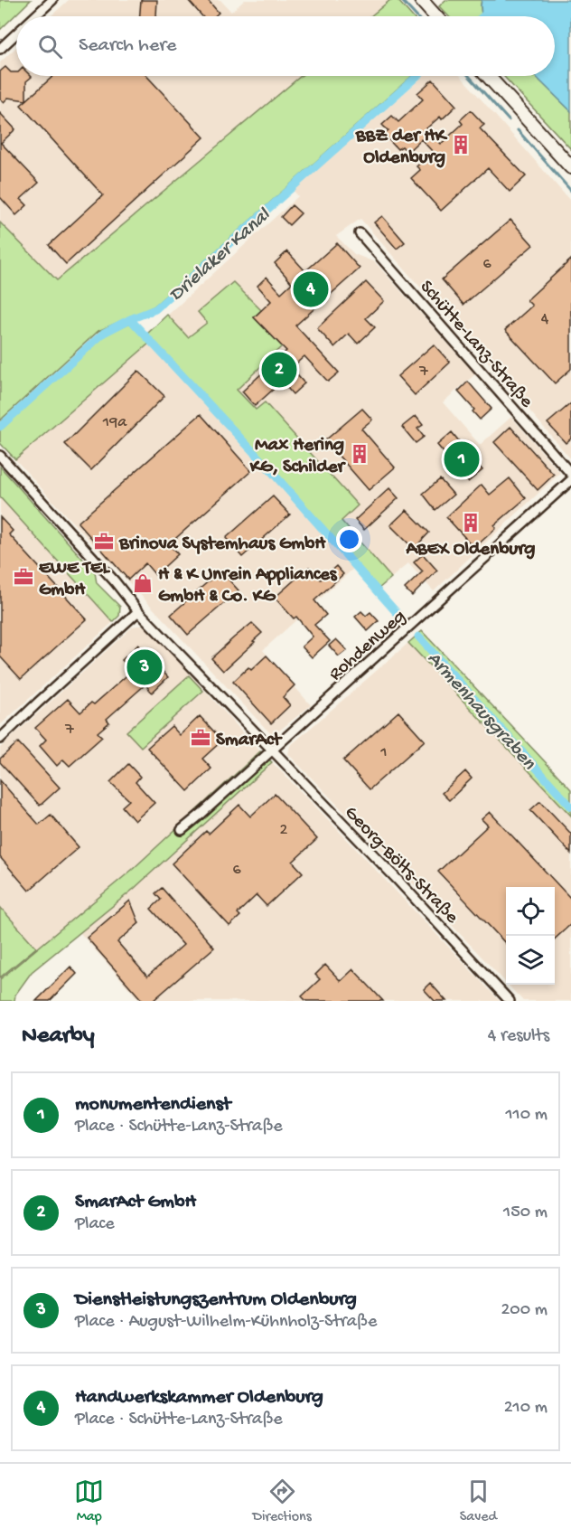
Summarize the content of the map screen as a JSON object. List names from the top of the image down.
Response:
{
  "streets": {
    "street": ["Schütte-Lanz-Straße", "Rohdenweg", "Georg-Bölts-Straße"]
  },
  "crossings": [
    ["Rohdenweg", "Georg-Bölts-Straße"]
  ],
  "water": ["Drielaker Kanal", "Armenhausgraben"],
  "places": {
    "building": ["BBZ der HK Oldenburg", "Max Hering KG, Schilder", "ABEX Oldenburg"],
    "office": ["Brinova Systemhaus GmbH", "EWE TEL GmbH", "SmarAct"],
    "shop": ["H & K Unrein Appliances GmbH & Co. KG"]
  },
  "house_numbers": [
    "6",
    "4",
    "7",
    "19a",
    "7",
    "1",
    "2",
    "6"
  ],
  "page": {
    "search": "Search here",
    "pins": [
      "4",
      "2",
      "1",
      "3"
    ],
    "heading": ["Nearby", "4 results"],
    "list": [
      {
        "mark": "1",
        "name": "monumentendienst",
        "note": "Place · Schütte-Lanz-Straße",
        "value": "110 m"
      },
      {
        "mark": "2",
        "name": "SmarAct GmbH",
        "note": "Place",
        "value": "150 m"
      },
      {
        "mark": "3",
        "name": "Dienstleistungszentrum Oldenburg",
        "note": "Place · August-Wilhelm-Kühnholz-Straße",
        "value": "200 m"
      },
      {
        "mark": "4",
        "name": "Handwerkskammer Oldenburg",
        "note": "Place · Schütte-Lanz-Straße",
        "value": "210 m"
      }
    ],
    "nav": ["Map", "Directions", "Saved"]
  }
}
